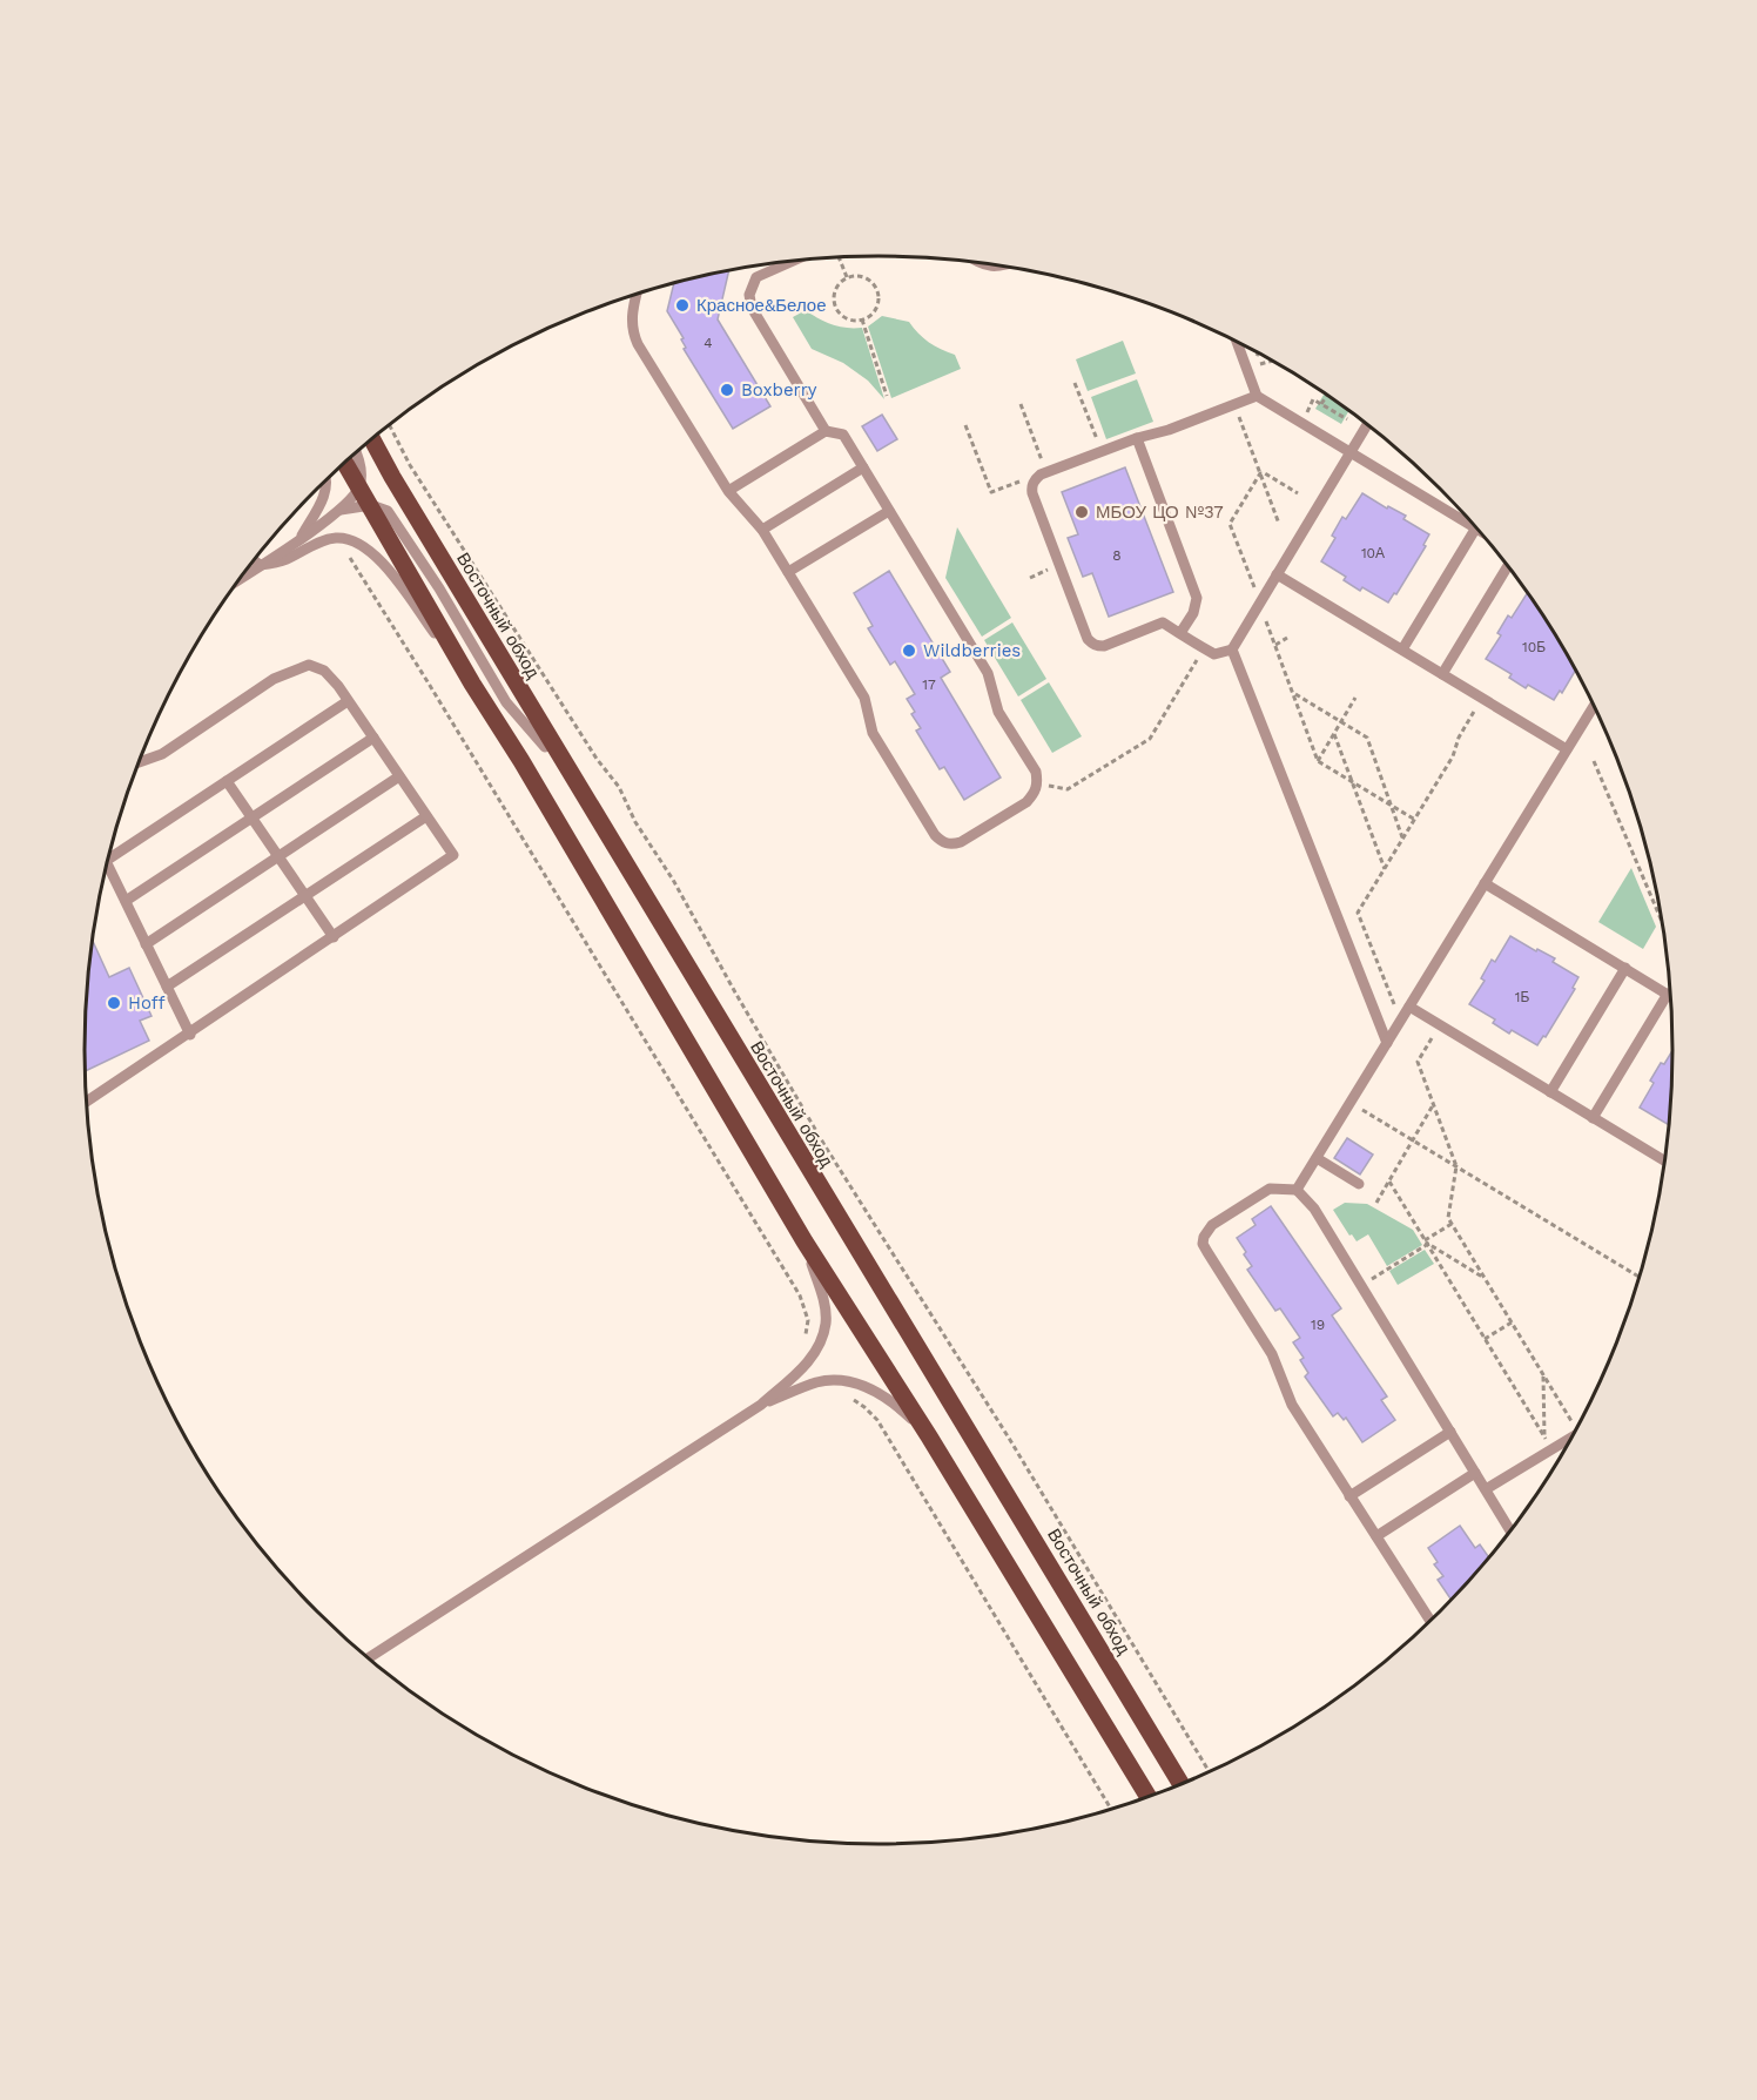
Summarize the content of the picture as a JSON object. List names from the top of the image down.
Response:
{
  "streets": {
    "main road": ["Восточный обход"]
  },
  "places": [
    "Красное&Белое",
    "Boxberry",
    "МБОУ ЦО №37",
    "Wildberries",
    "Hoff"
  ],
  "house_numbers": [
    "4",
    "10А",
    "8",
    "10Б",
    "17",
    "1Б",
    "19"
  ]
}
